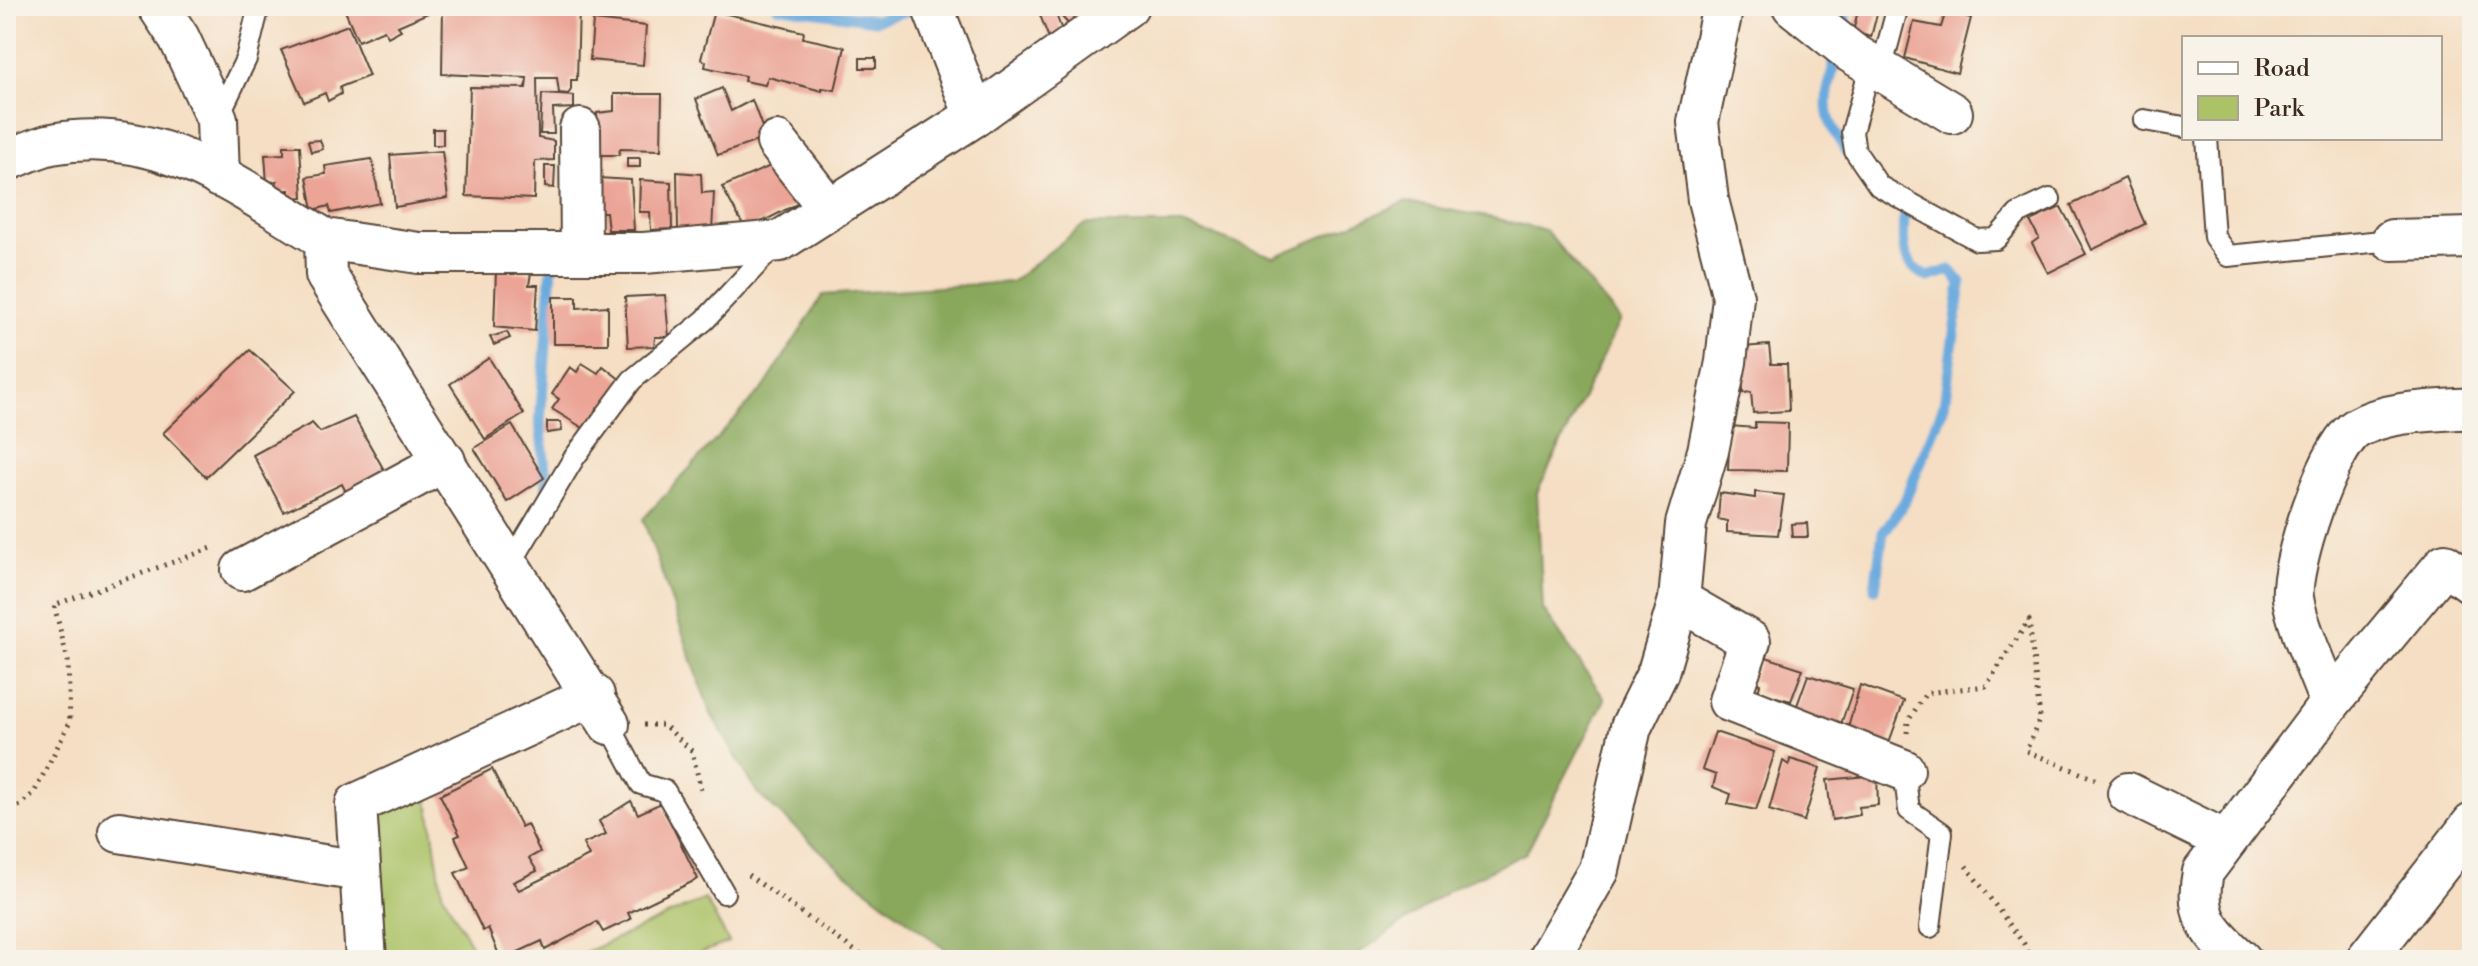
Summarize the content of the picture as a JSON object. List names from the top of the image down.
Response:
{
  "legend": ["Road", "Park"]
}
